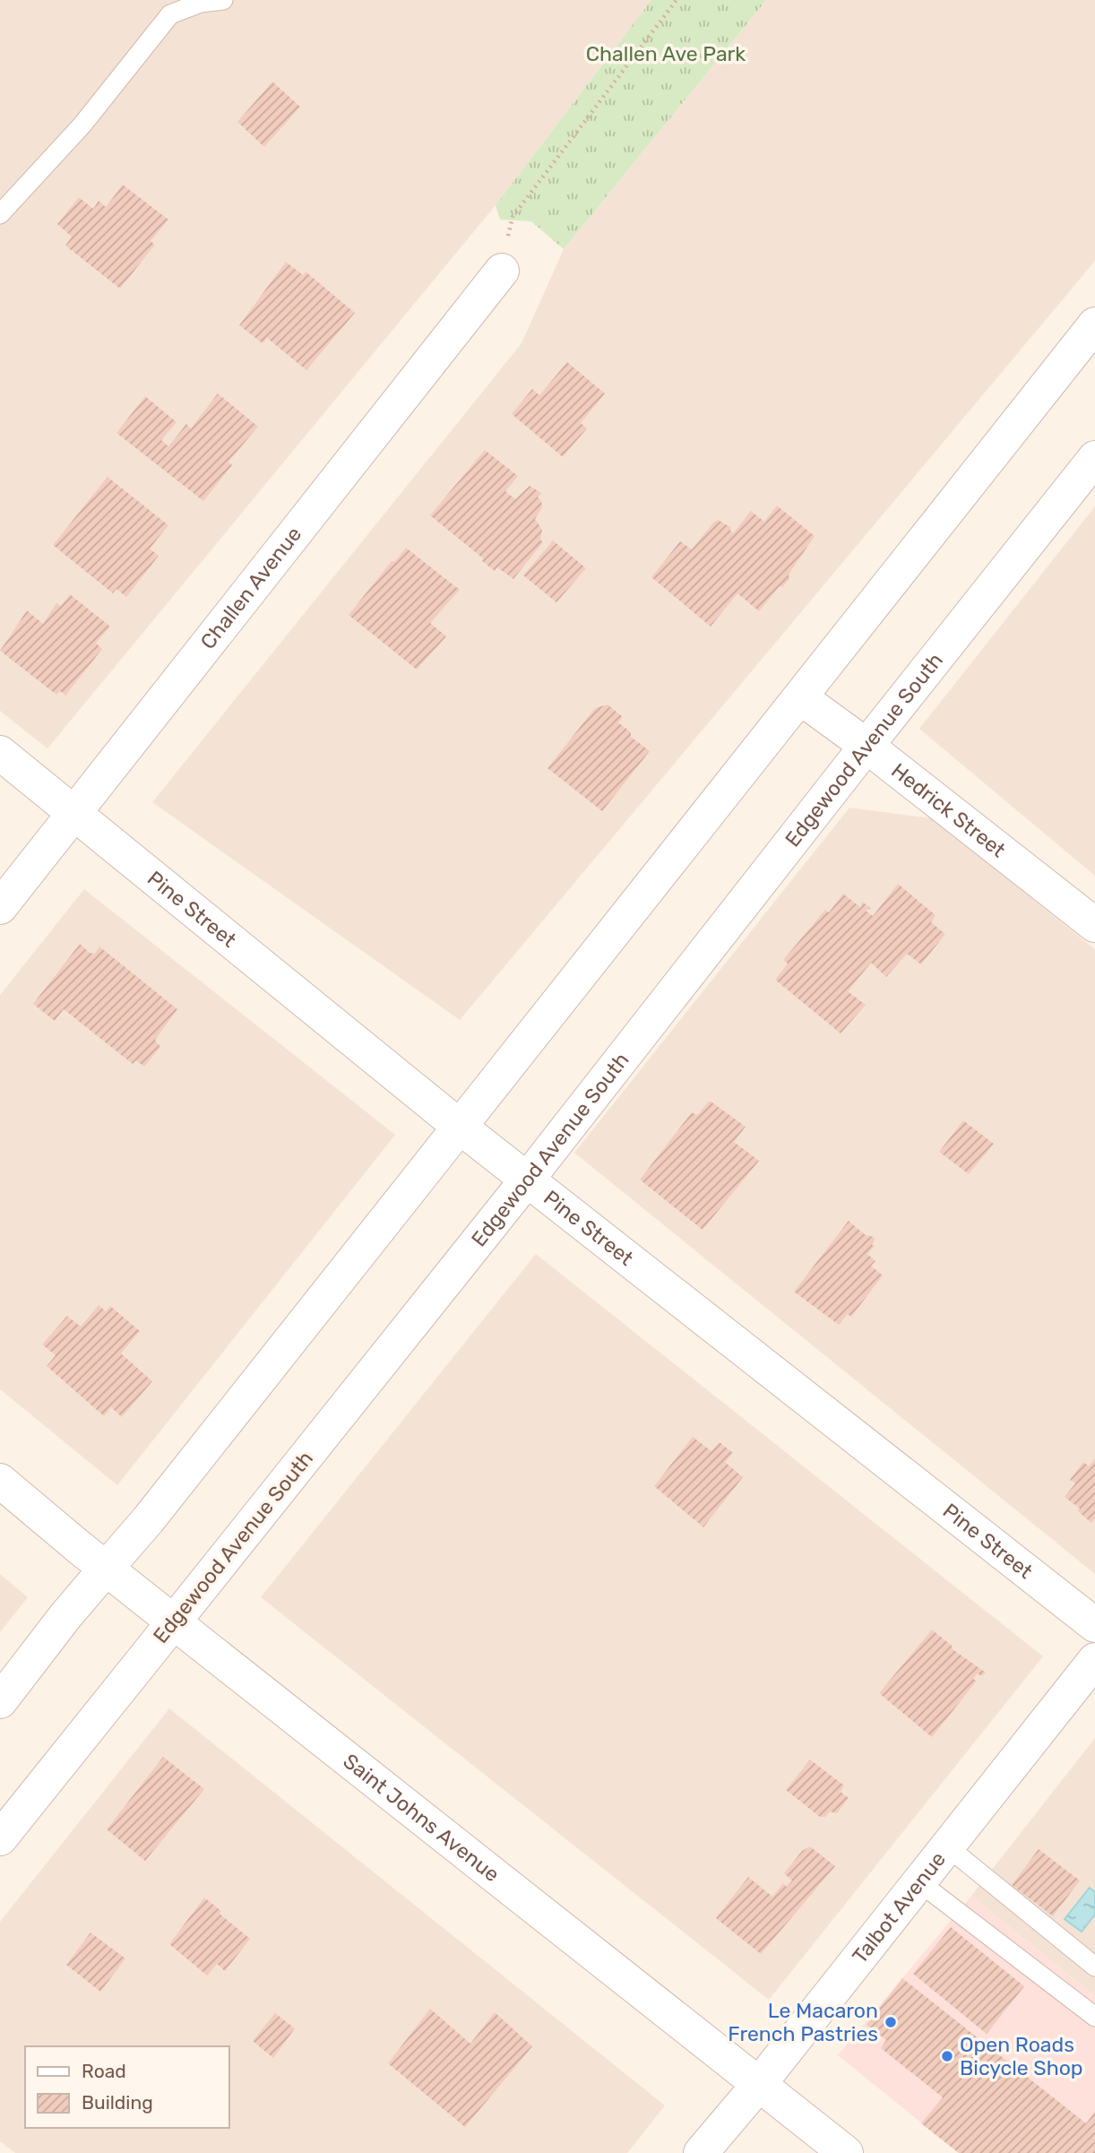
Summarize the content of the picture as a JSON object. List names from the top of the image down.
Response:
{
  "streets": {
    "street": [
      "Challen Avenue",
      "Edgewood Avenue South",
      "Hedrick Street",
      "Pine Street",
      "Saint Johns Avenue",
      "Talbot Avenue"
    ]
  },
  "crossings": [
    ["Challen Avenue", "Pine Street"],
    ["Edgewood Avenue South", "Hedrick Street"],
    ["Edgewood Avenue South", "Pine Street"],
    ["Edgewood Avenue South", "Saint Johns Avenue"],
    ["Saint Johns Avenue", "Talbot Avenue"]
  ],
  "parks": ["Challen Ave Park"],
  "places": ["Le Macaron French Pastries", "Open Roads Bicycle Shop"],
  "legend": ["Road", "Building"]
}
